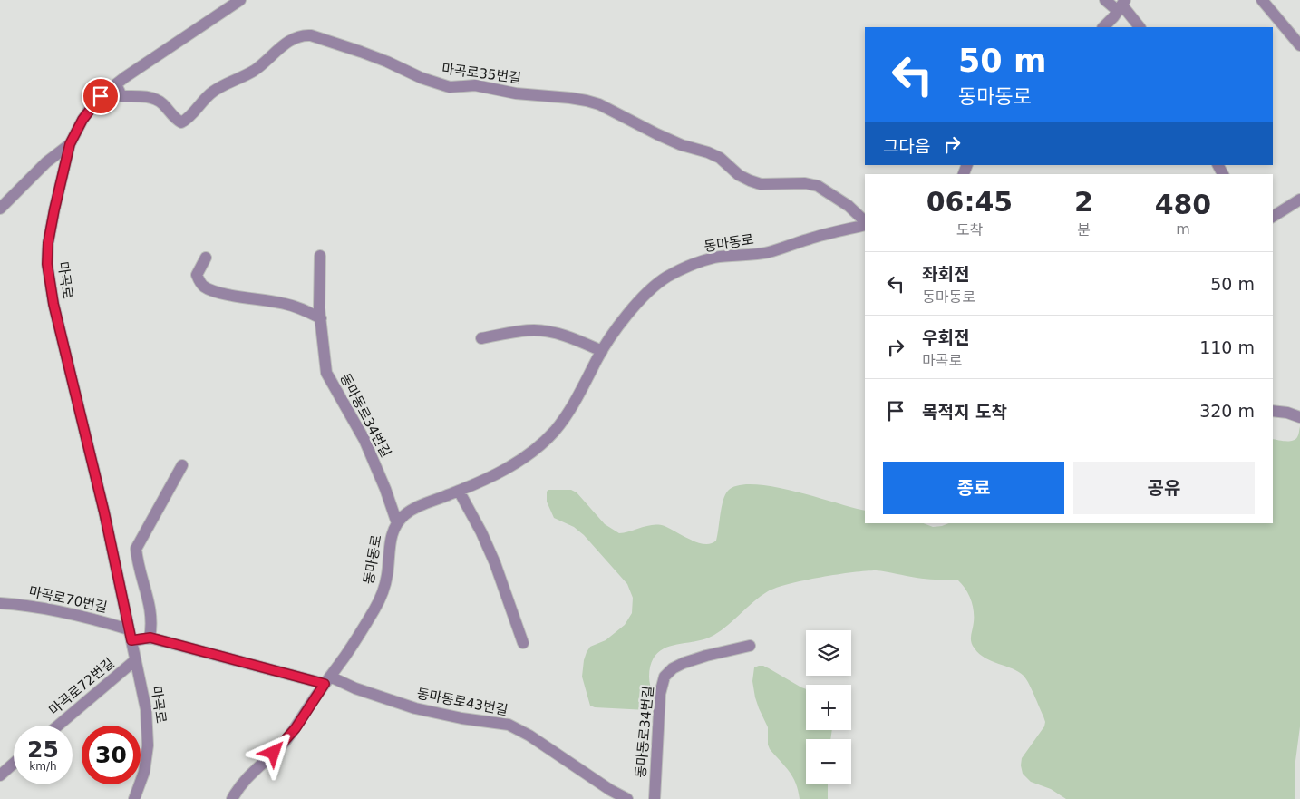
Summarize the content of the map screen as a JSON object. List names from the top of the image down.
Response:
{
  "streets": {
    "street": [
      "마곡로35번길",
      "동마동로",
      "마곡로",
      "동마동로34번길",
      "마곡로70번길",
      "마곡로72번길",
      "동마동로43번길"
    ]
  },
  "crossings": [
    ["마곡로35번길", "마곡로"],
    ["동마동로", "동마동로34번길"],
    ["동마동로", "동마동로43번길"],
    ["마곡로", "마곡로70번길"],
    ["마곡로", "마곡로72번길"]
  ],
  "page": {
    "turn": ["50 m", "동마동로"],
    "then": "그다음",
    "eta": [
      "06:45",
      "도착",
      "2",
      "분",
      "480",
      "m"
    ],
    "list": [
      {
        "name": "좌회전",
        "note": "동마동로",
        "value": "50 m"
      },
      {
        "name": "우회전",
        "note": "마곡로",
        "value": "110 m"
      },
      {
        "name": "목적지 도착",
        "value": "320 m"
      }
    ],
    "buttons": ["종료", "공유"],
    "map_buttons": ["+", "−"],
    "speed": "25 km/h",
    "limit": "30"
  }
}
